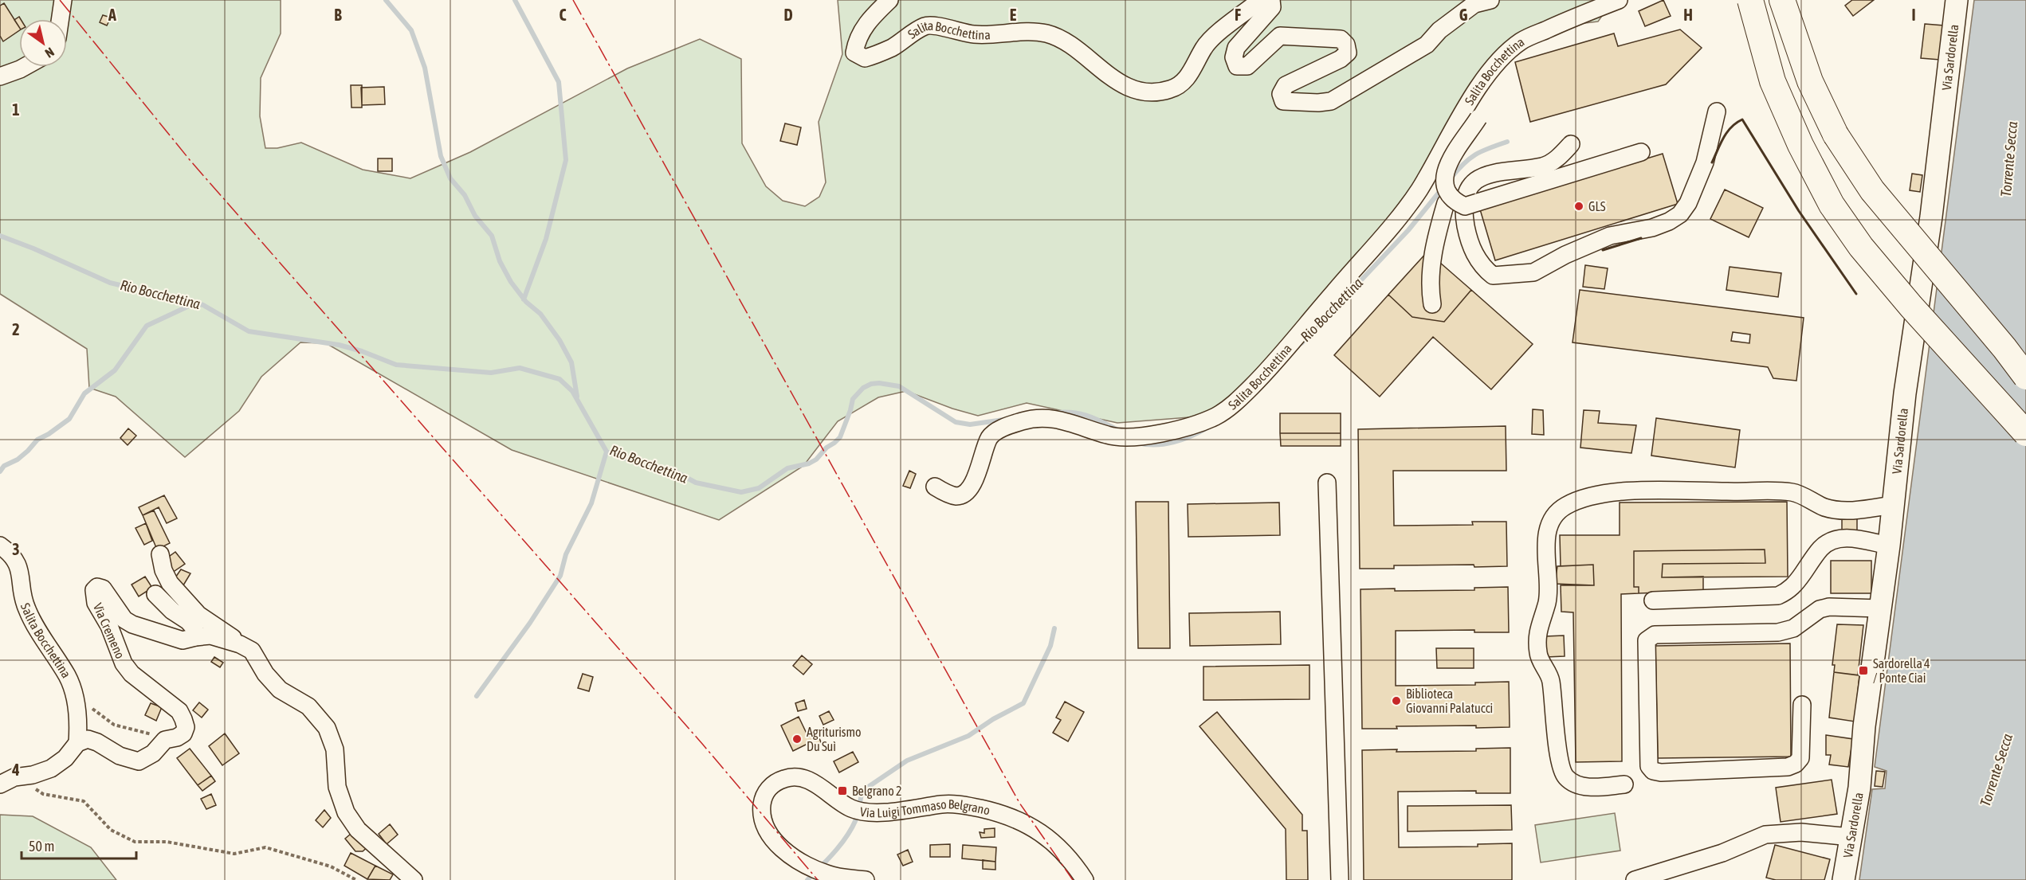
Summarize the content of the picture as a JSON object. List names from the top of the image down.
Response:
{
  "streets": {
    "main road": ["Via Sardorella"],
    "street": ["Salita Bocchettina", "Via Cremeno", "Via Luigi Tommaso Belgrano"]
  },
  "crossings": [
    ["Salita Bocchettina", "Via Cremeno"]
  ],
  "water": ["Torrente Secca", "Rio Bocchettina"],
  "places": {
    "other": ["GLS", "Biblioteca Giovanni Palatucci", "Agriturismo Du Suì"],
    "transit": ["Sardorella 4 / Ponte Ciai", "Belgrano 2"]
  },
  "scale_bar": "50 m",
  "north": "bottom right",
  "grid": {
    "columns": [
      "A",
      "B",
      "C",
      "D",
      "E",
      "F",
      "G",
      "H",
      "I"
    ],
    "rows": [
      "1",
      "2",
      "3",
      "4"
    ]
  }
}
